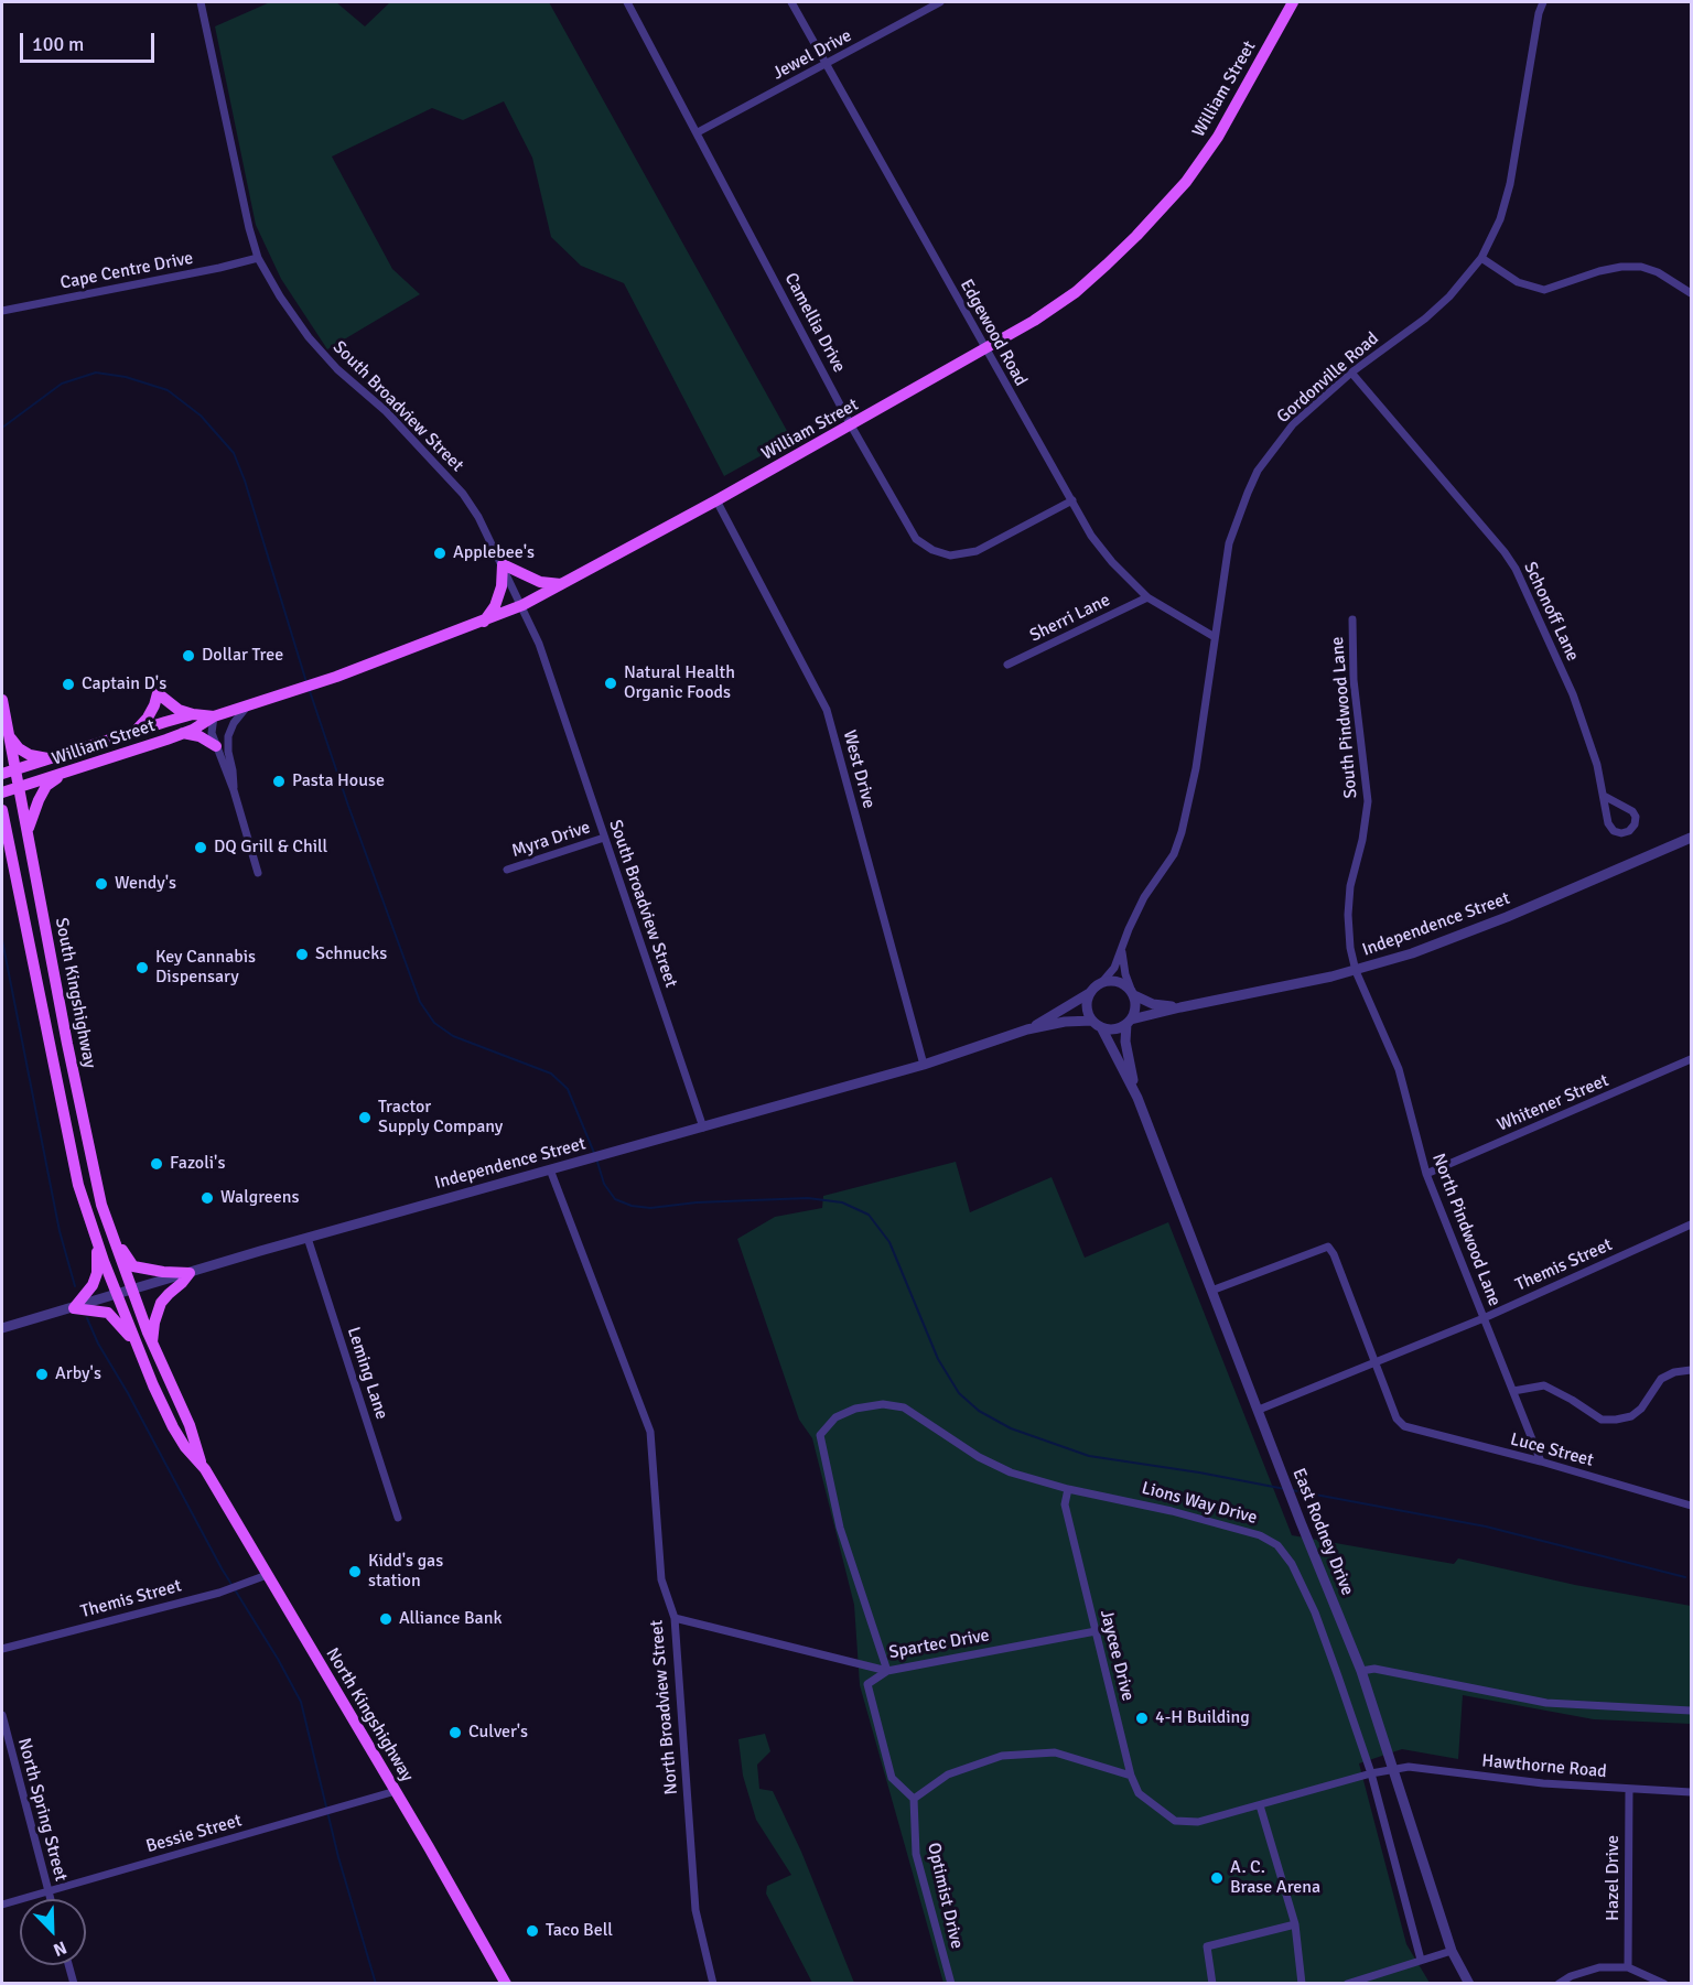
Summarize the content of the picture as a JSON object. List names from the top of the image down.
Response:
{
  "streets": {
    "main road": ["William Street", "South Kingshighway", "North Kingshighway"],
    "street": [
      "Jewel Drive",
      "Cape Centre Drive",
      "Camellia Drive",
      "Edgewood Road",
      "Gordonville Road",
      "South Broadview Street",
      "Schonoff Lane",
      "Sherri Lane",
      "South Pindwood Lane",
      "West Drive",
      "Myra Drive",
      "Independence Street",
      "Whitener Street",
      "North Pindwood Lane",
      "Themis Street",
      "Leming Lane",
      "Luce Street",
      "Lions Way Drive",
      "East Rodney Drive",
      "Spartec Drive",
      "Jaycee Drive",
      "North Broadview Street",
      "Hawthorne Road",
      "North Spring Street",
      "Bessie Street",
      "Hazel Drive",
      "Optimist Drive"
    ]
  },
  "crossings": [
    ["Jewel Drive", "Camellia Drive"],
    ["Jewel Drive", "Edgewood Road"],
    ["William Street", "Camellia Drive"],
    ["William Street", "Edgewood Road"],
    ["William Street", "South Broadview Street"],
    ["William Street", "West Drive"],
    ["William Street", "South Kingshighway"],
    ["Cape Centre Drive", "South Broadview Street"],
    ["Camellia Drive", "Edgewood Road"],
    ["Edgewood Road", "Gordonville Road"],
    ["Edgewood Road", "Sherri Lane"],
    ["Gordonville Road", "Schonoff Lane"],
    ["Gordonville Road", "Independence Street"],
    ["Gordonville Road", "East Rodney Drive"],
    ["South Broadview Street", "Myra Drive"],
    ["South Broadview Street", "Independence Street"],
    ["South Pindwood Lane", "Independence Street"],
    ["South Pindwood Lane", "North Pindwood Lane"],
    ["West Drive", "Independence Street"],
    ["Independence Street", "South Kingshighway"],
    ["Independence Street", "North Pindwood Lane"],
    ["Independence Street", "Leming Lane"],
    ["Independence Street", "East Rodney Drive"],
    ["Independence Street", "North Broadview Street"],
    ["Independence Street", "North Kingshighway"],
    ["South Kingshighway", "North Kingshighway"],
    ["Whitener Street", "North Pindwood Lane"],
    ["North Pindwood Lane", "Themis Street"],
    ["North Pindwood Lane", "Luce Street"],
    ["Themis Street", "Luce Street"],
    ["Themis Street", "East Rodney Drive"],
    ["Themis Street", "North Kingshighway"],
    ["Lions Way Drive", "Spartec Drive"],
    ["Lions Way Drive", "Jaycee Drive"],
    ["East Rodney Drive", "Jaycee Drive"],
    ["East Rodney Drive", "Hawthorne Road"],
    ["Spartec Drive", "Jaycee Drive"],
    ["Spartec Drive", "North Broadview Street"],
    ["Jaycee Drive", "Hawthorne Road"],
    ["North Kingshighway", "Bessie Street"],
    ["Hawthorne Road", "Hazel Drive"],
    ["North Spring Street", "Bessie Street"]
  ],
  "places": [
    "Applebee's",
    "Dollar Tree",
    "Natural Health Organic Foods",
    "Captain D's",
    "Pasta House",
    "DQ Grill & Chill",
    "Wendy's",
    "Schnucks",
    "Key Cannabis Dispensary",
    "Tractor Supply Company",
    "Fazoli's",
    "Walgreens",
    "Arby's",
    "Kidd's gas station",
    "Alliance Bank",
    "4-H Building",
    "Culver's",
    "A. C. Brase Arena",
    "Taco Bell"
  ],
  "scale_bar": "100 m",
  "north": "bottom right"
}
